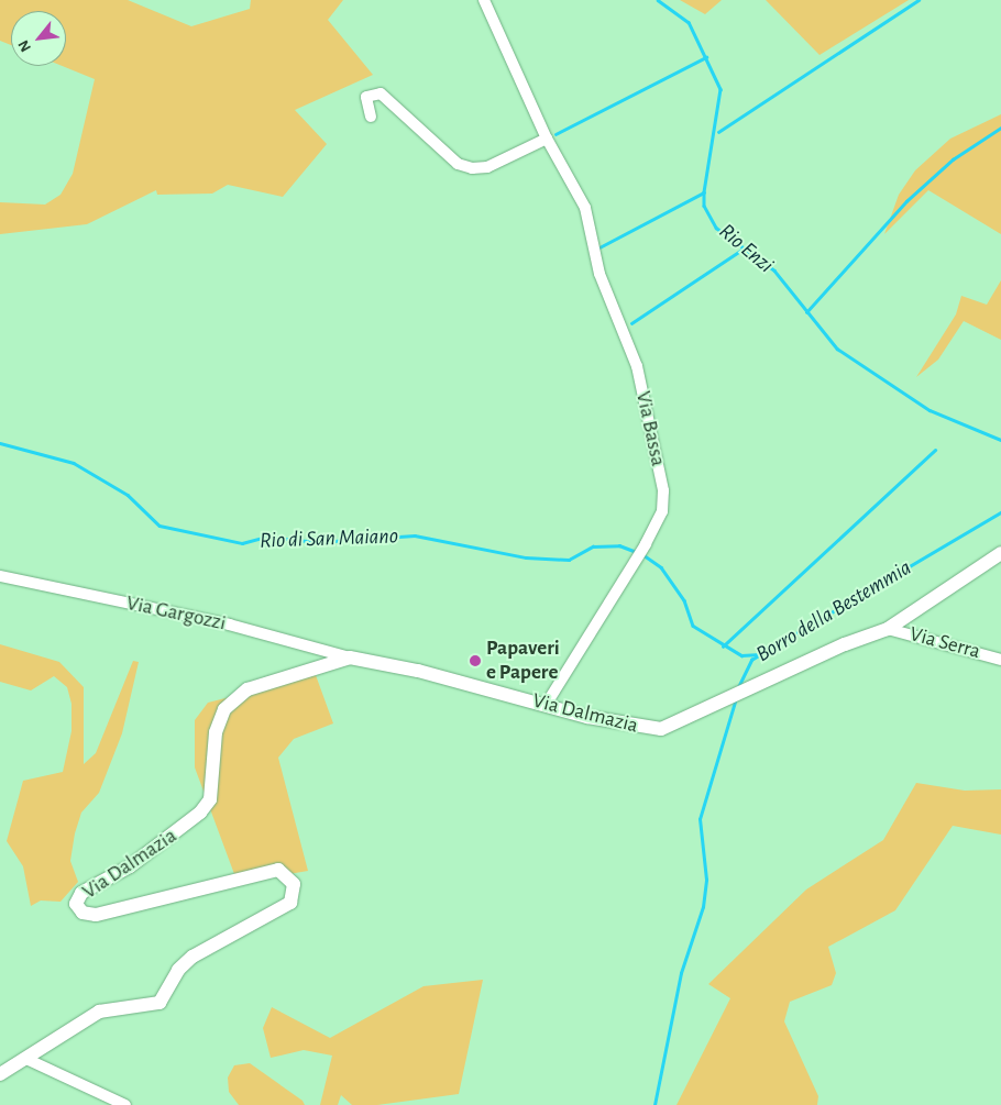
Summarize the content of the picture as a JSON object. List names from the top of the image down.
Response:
{
  "streets": {
    "main road": ["Via Dalmazia"],
    "street": ["Via Bassa", "Via Gargozzi", "Via Serra"]
  },
  "crossings": [
    ["Via Bassa", "Via Dalmazia"],
    ["Via Gargozzi", "Via Dalmazia"],
    ["Via Serra", "Via Dalmazia"]
  ],
  "water": ["Rio Enzi", "Rio di San Maiano", "Borro della Bestemmia"],
  "places": ["Papaveri e Papere"],
  "north": "bottom left"
}
